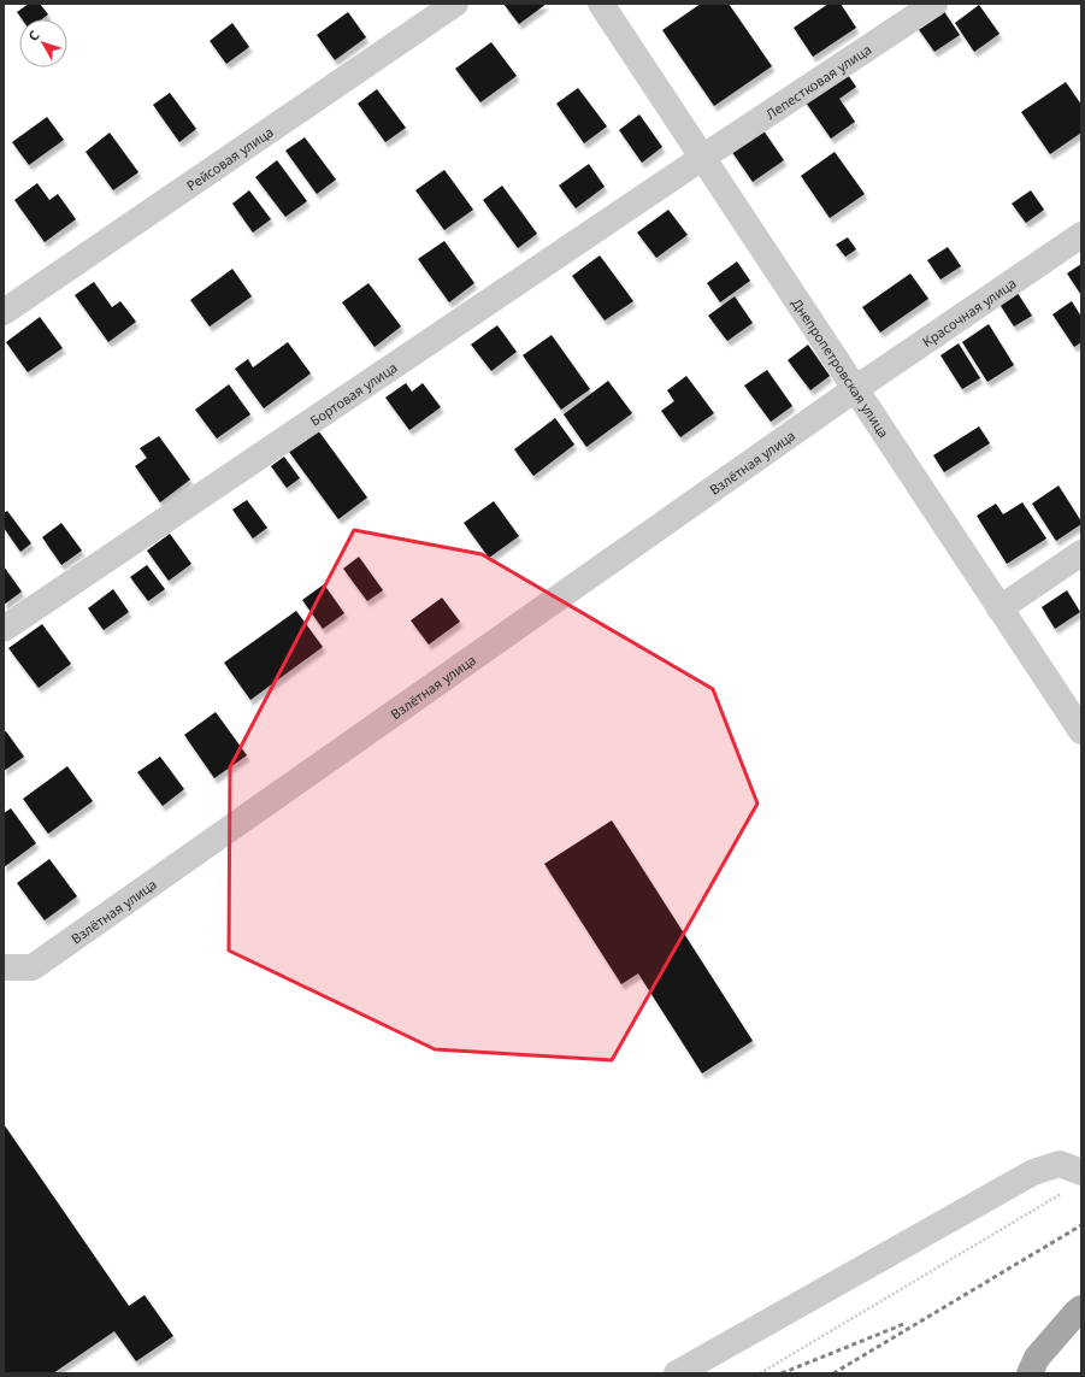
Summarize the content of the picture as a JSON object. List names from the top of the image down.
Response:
{
  "streets": {
    "street": [
      "Лепестковая улица",
      "Рейсовая улица",
      "Красочная улица",
      "Днепропетровская улица",
      "Бортовая улица",
      "Взлётная улица"
    ]
  },
  "crossings": [
    ["Лепестковая улица", "Днепропетровская улица"],
    ["Лепестковая улица", "Бортовая улица"],
    ["Красочная улица", "Днепропетровская улица"],
    ["Красочная улица", "Взлётная улица"],
    ["Днепропетровская улица", "Бортовая улица"],
    ["Днепропетровская улица", "Взлётная улица"]
  ],
  "north": "top left"
}
